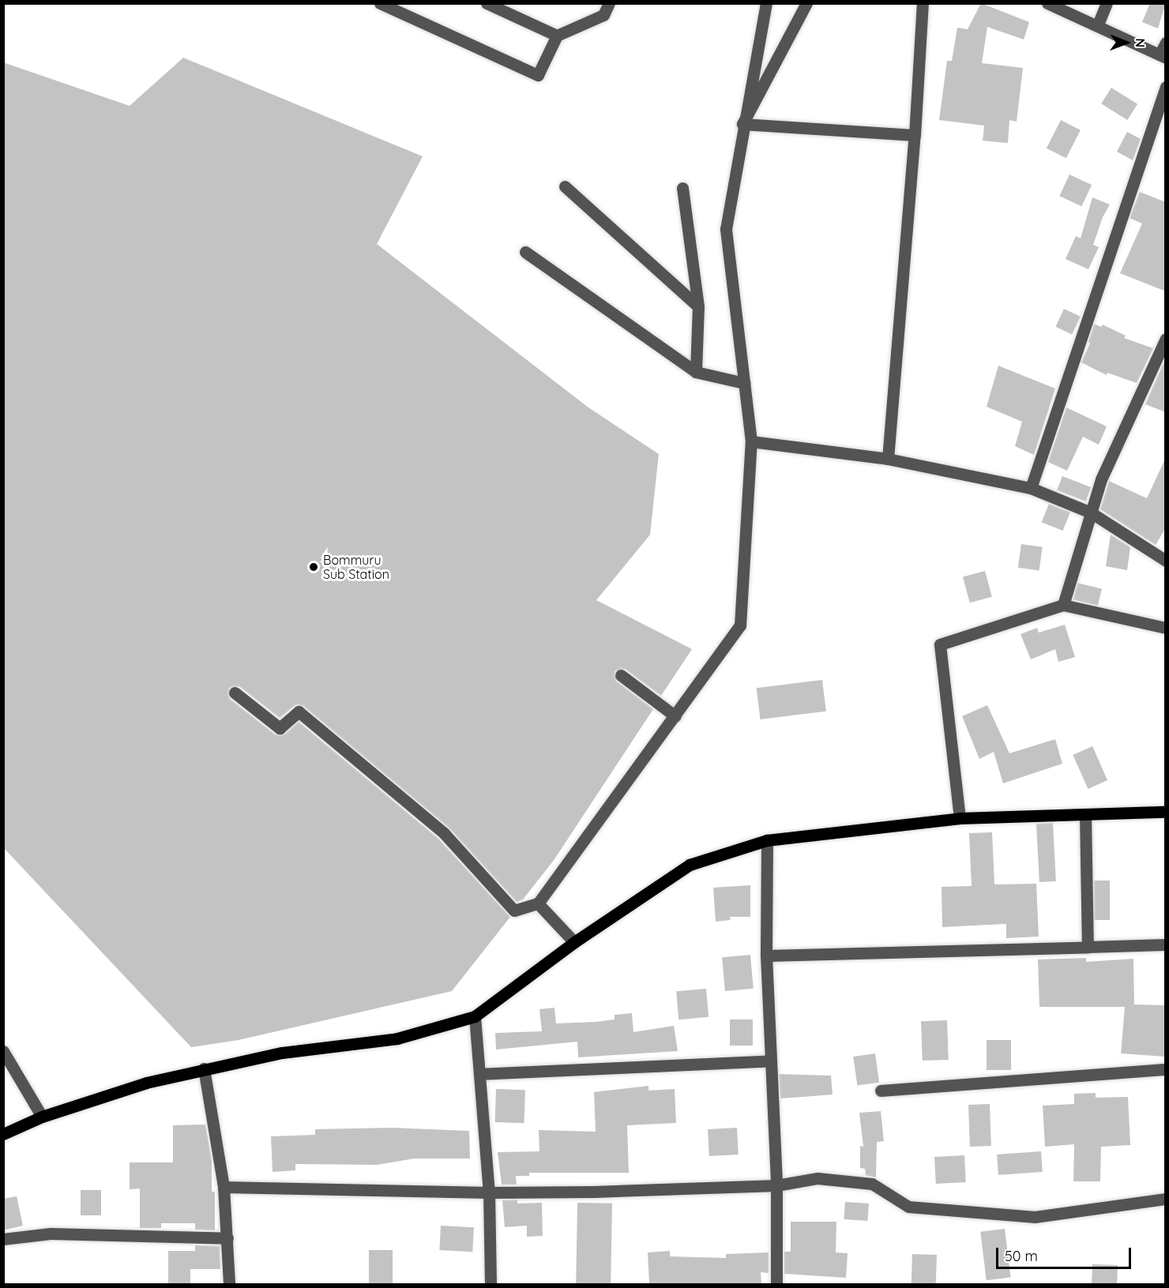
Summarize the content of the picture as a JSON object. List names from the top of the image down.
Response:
{
  "places": ["Bommuru Sub Station"],
  "scale_bar": "50 m",
  "north": "right"
}
